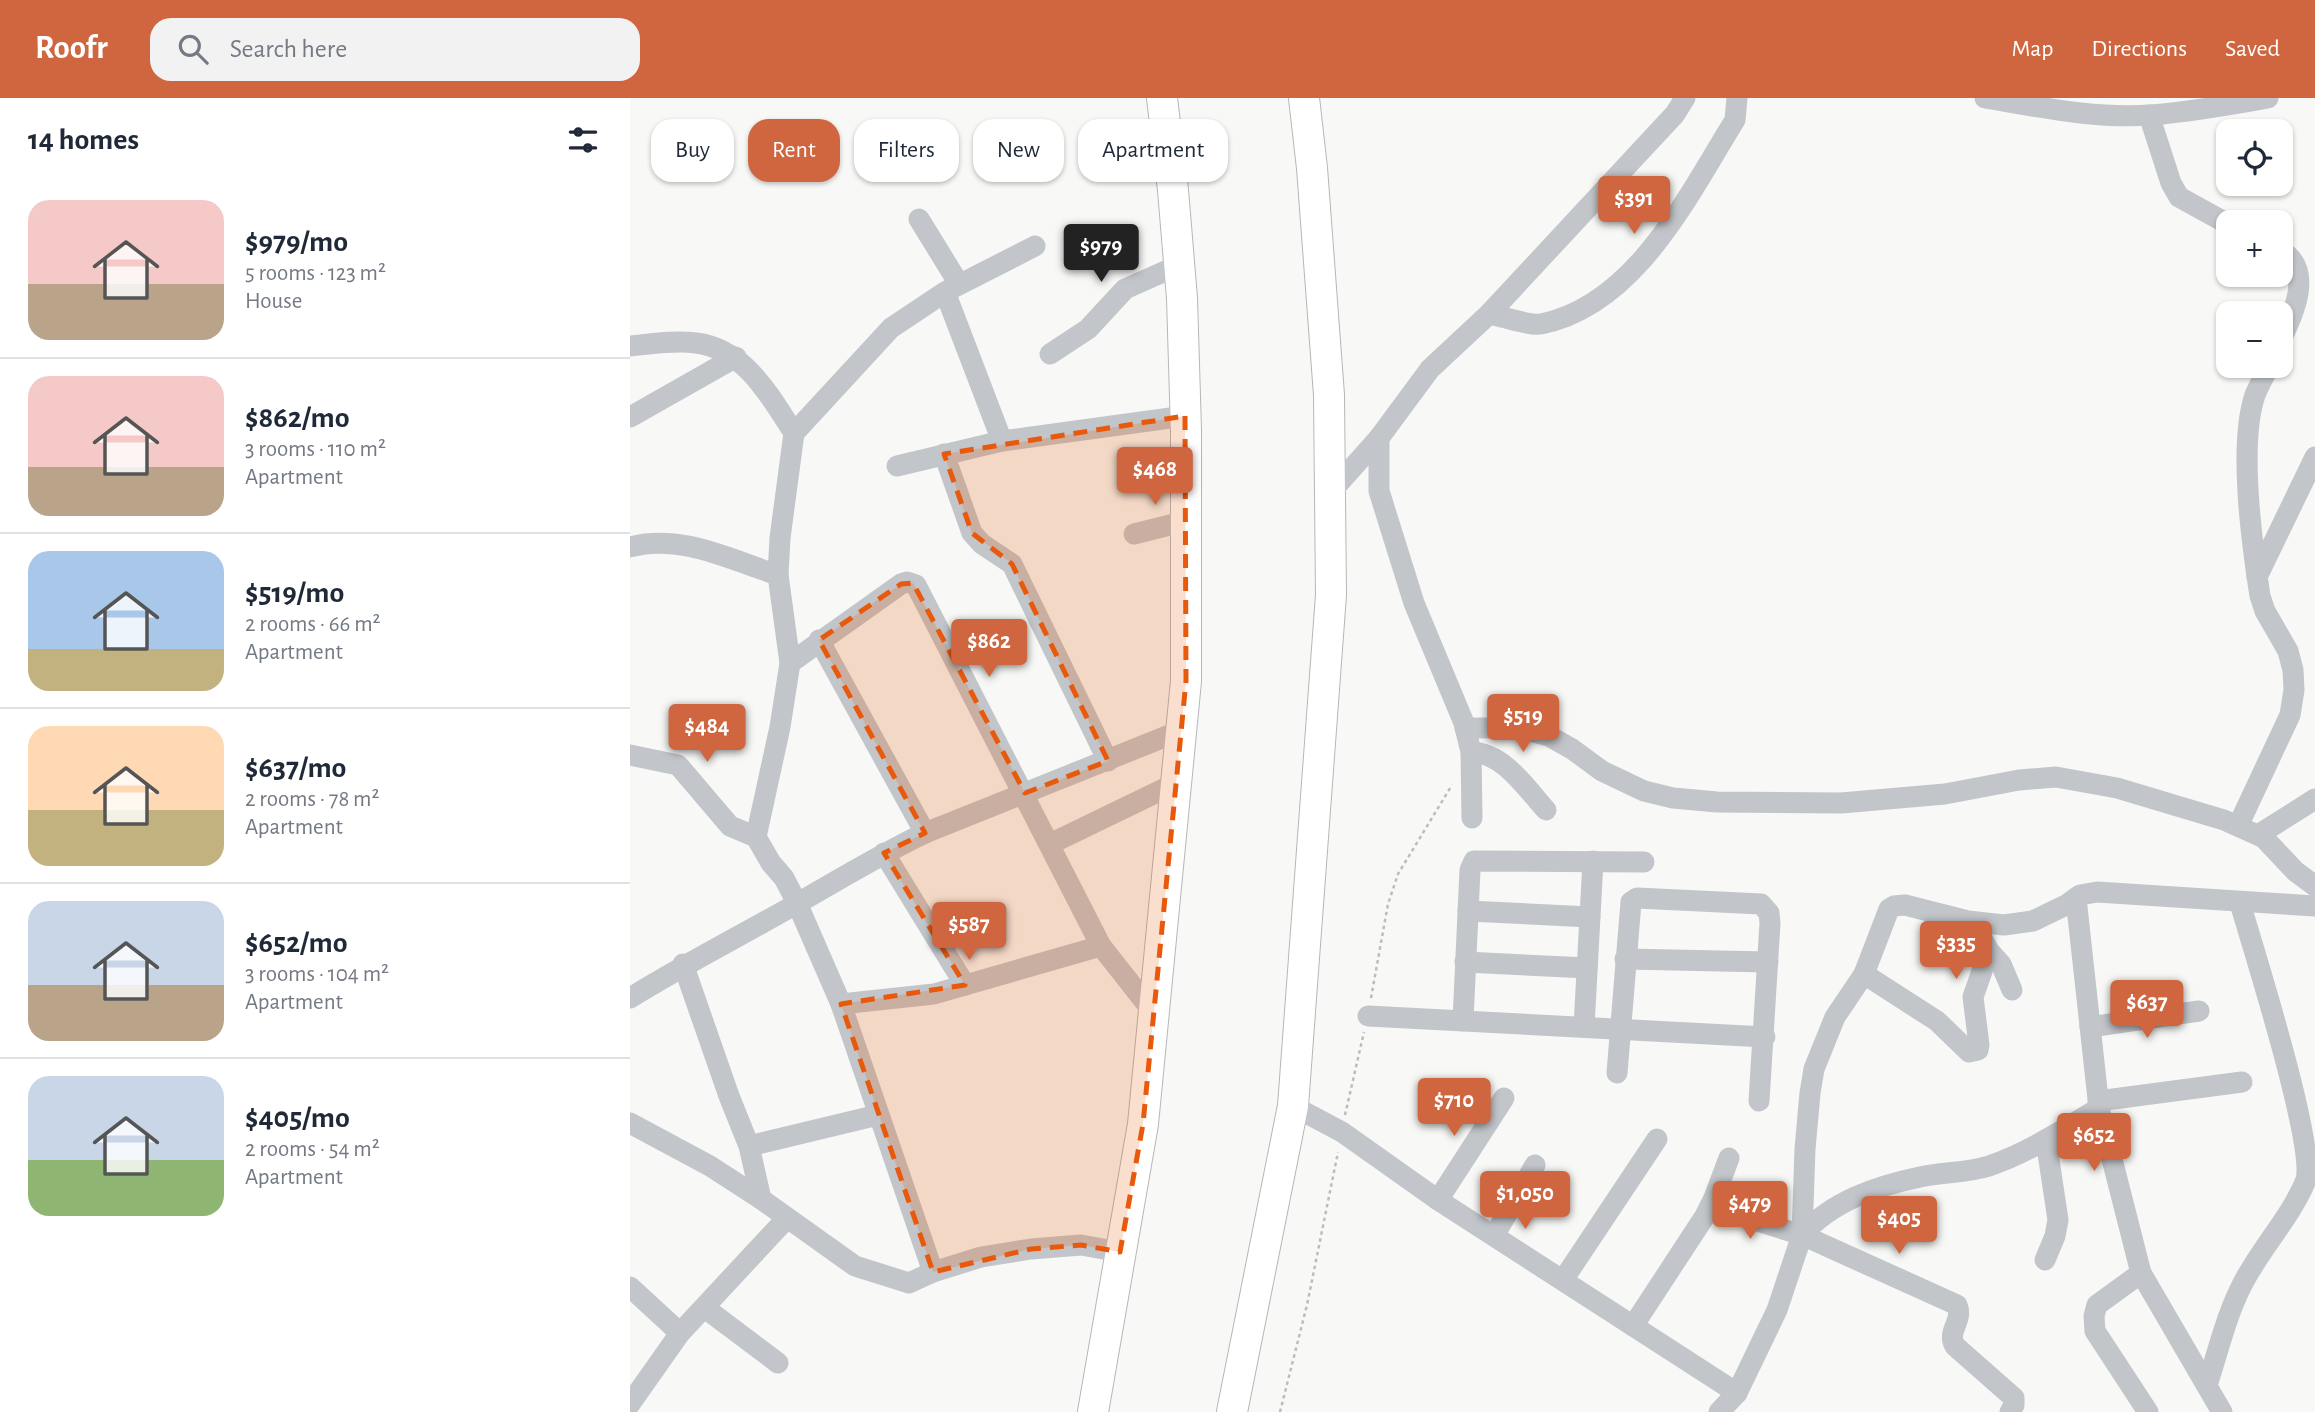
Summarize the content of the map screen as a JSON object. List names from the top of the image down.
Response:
{
  "page": {
    "header": "Roofr",
    "search": "Search here",
    "nav": ["Map", "Directions", "Saved"],
    "heading": "14 homes",
    "map_buttons": ["+", "−"],
    "chip": [
      "Buy",
      "Rent",
      "Filters",
      "New",
      "Apartment"
    ],
    "price": [
      "$391",
      "$979",
      "$468",
      "$862",
      "$519",
      "$484",
      "$587",
      "$335",
      "$637",
      "$710",
      "$652",
      "$1,050",
      "$479",
      "$405"
    ],
    "list": [
      {
        "name": "$979/mo",
        "note": "5 rooms · 123 m² · House"
      },
      {
        "name": "$862/mo",
        "note": "3 rooms · 110 m² · Apartment"
      },
      {
        "name": "$519/mo",
        "note": "2 rooms · 66 m² · Apartment"
      },
      {
        "name": "$637/mo",
        "note": "2 rooms · 78 m² · Apartment"
      },
      {
        "name": "$652/mo",
        "note": "3 rooms · 104 m² · Apartment"
      },
      {
        "name": "$405/mo",
        "note": "2 rooms · 54 m² · Apartment"
      }
    ]
  }
}
